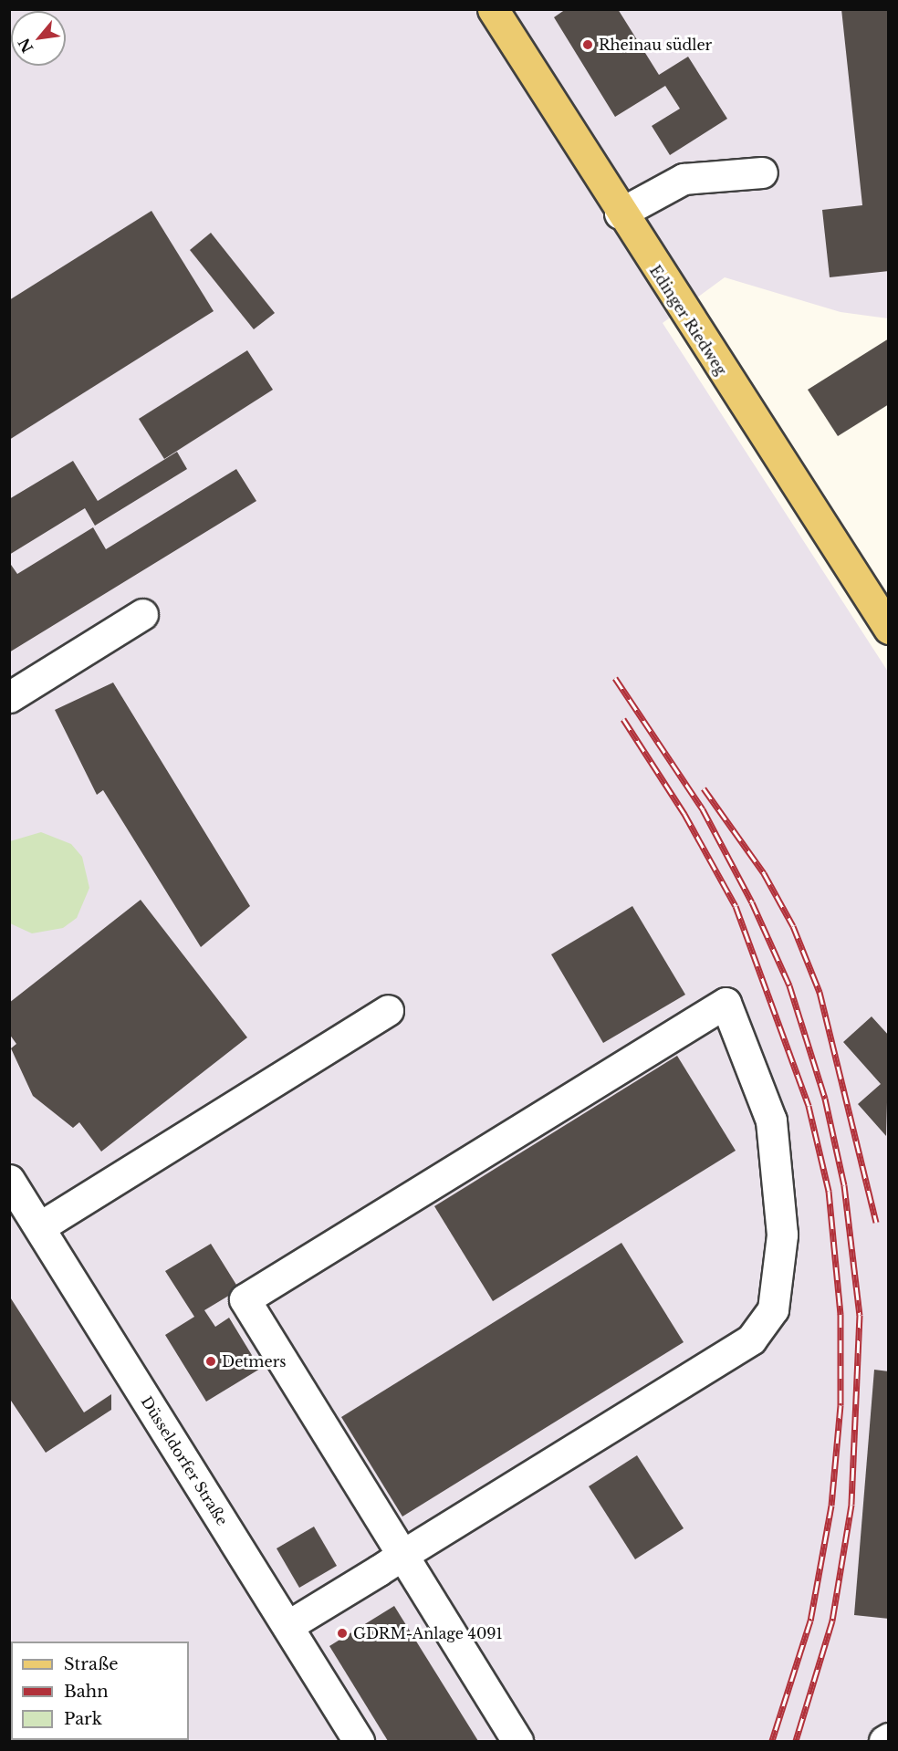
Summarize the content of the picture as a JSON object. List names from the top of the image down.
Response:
{
  "streets": {
    "main road": ["Edinger Riedweg"],
    "street": ["Düsseldorfer Straße"]
  },
  "places": ["Rheinau südler", "Detmers", "GDRM-Anlage 4091"],
  "legend": ["Straße", "Bahn", "Park"],
  "north": "bottom left"
}
